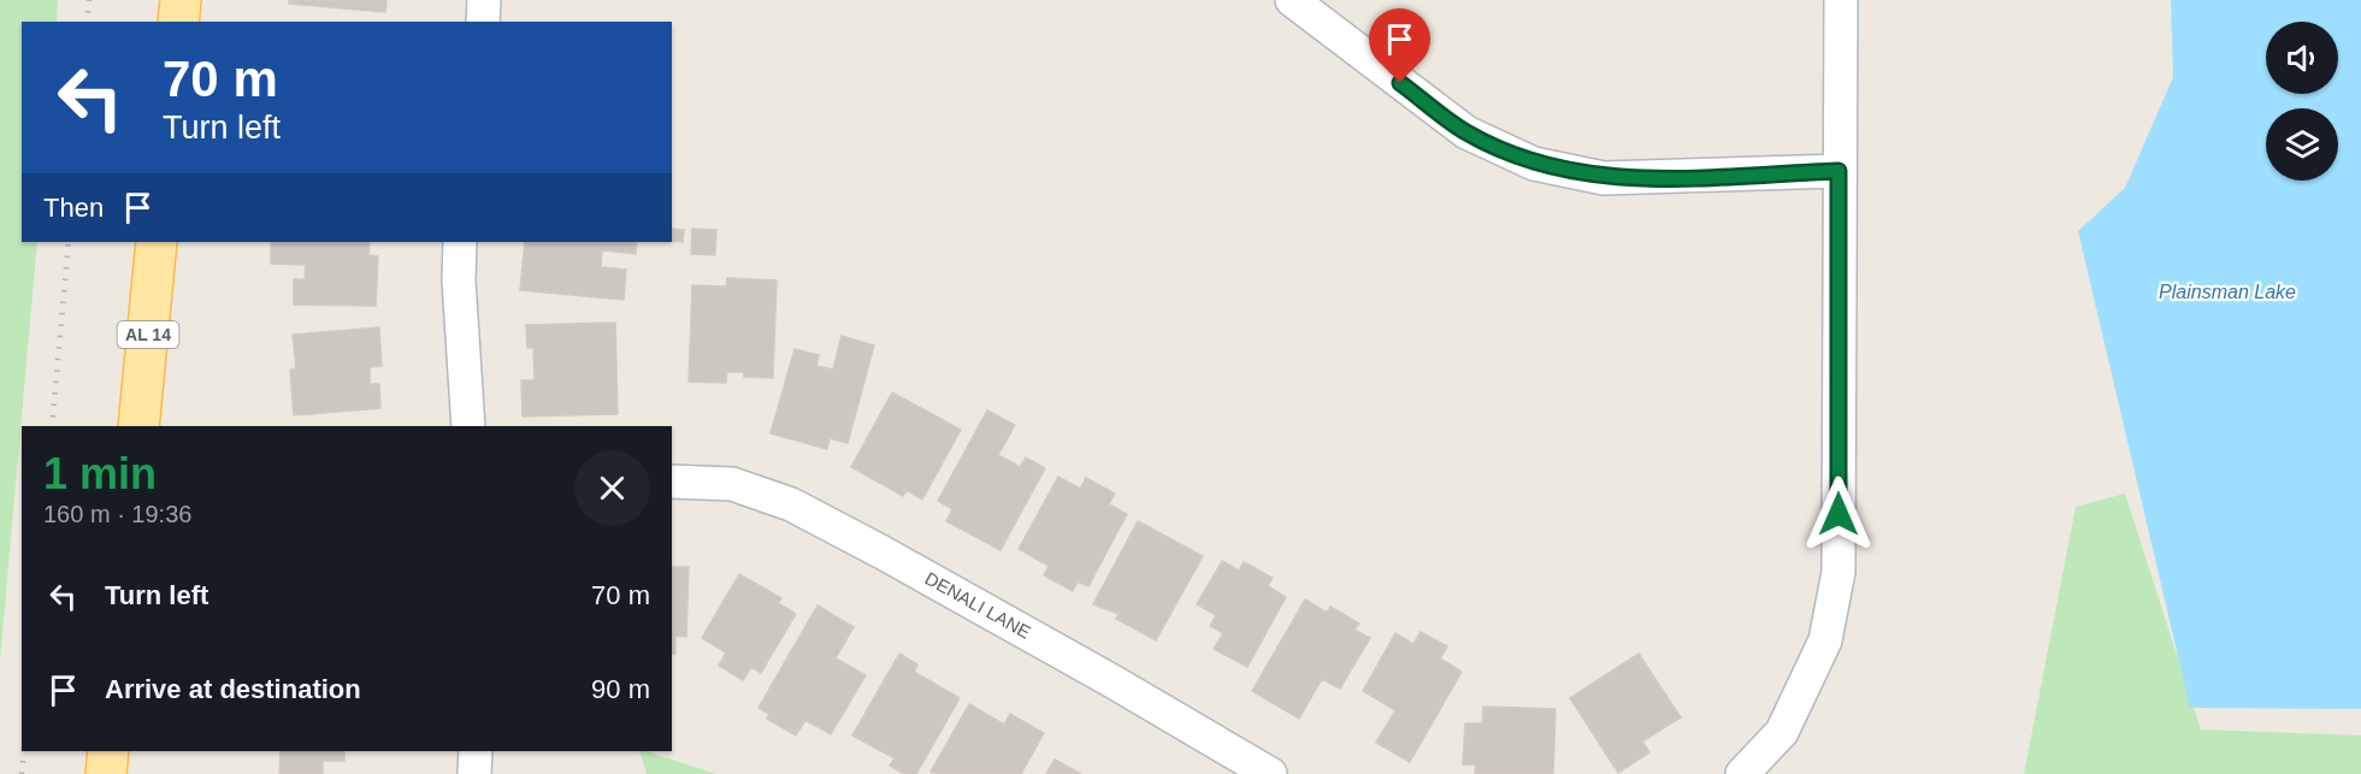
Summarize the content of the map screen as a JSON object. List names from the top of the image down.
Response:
{
  "streets": {
    "main road": ["AL 14"],
    "street": ["DENALI LANE"]
  },
  "water": ["Plainsman Lake"],
  "page": {
    "turn": ["70 m", "Turn left"],
    "then": "Then",
    "heading": ["1 min", "160 m · 19:36"],
    "list": [
      {
        "name": "Turn left",
        "value": "70 m"
      },
      {
        "name": "Arrive at destination",
        "value": "90 m"
      }
    ]
  }
}
